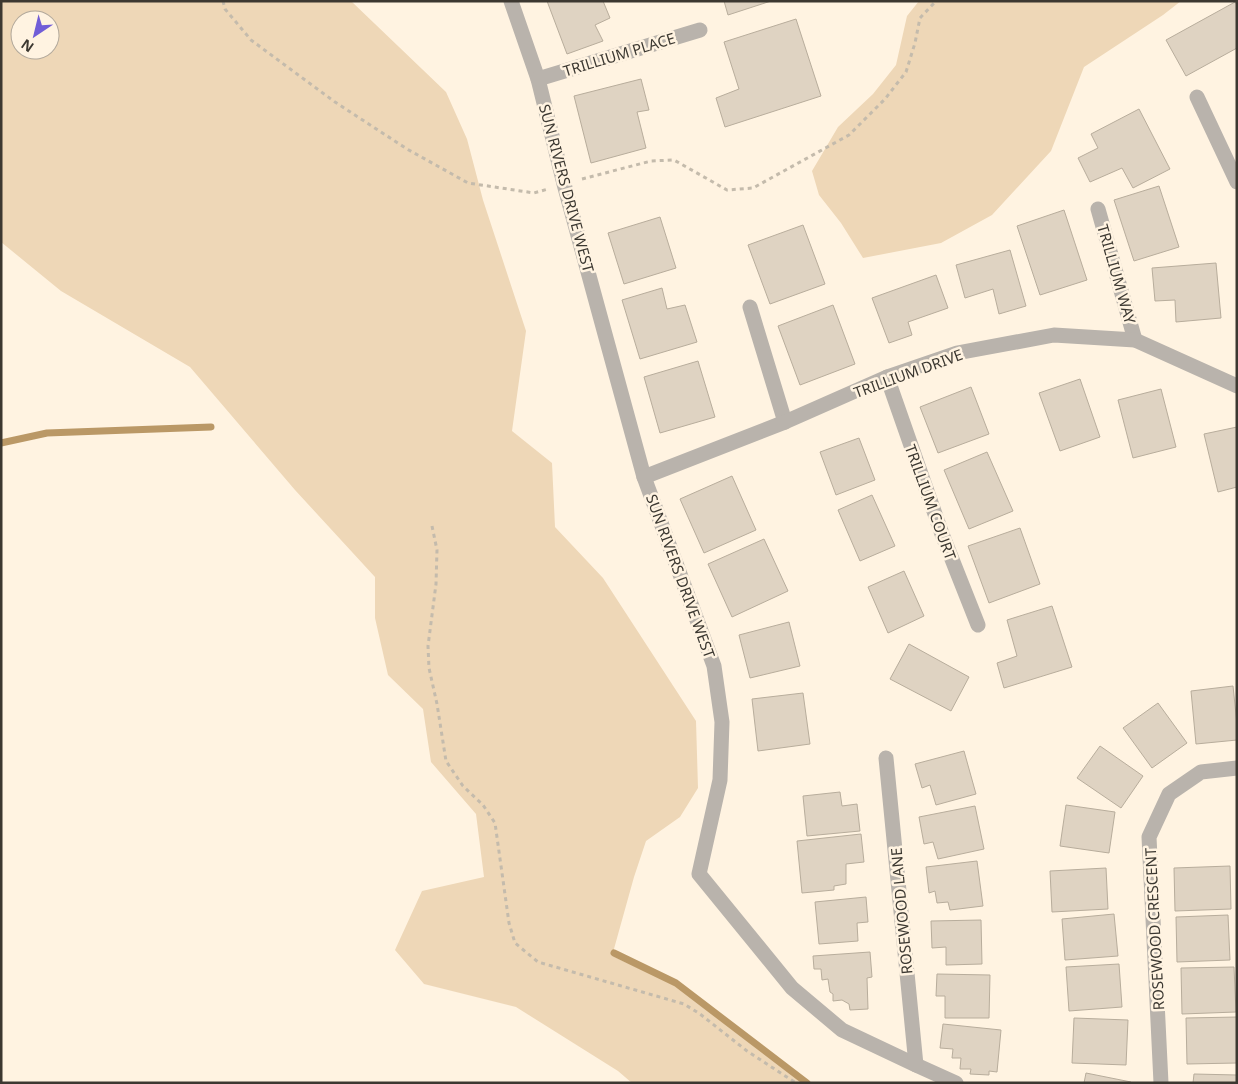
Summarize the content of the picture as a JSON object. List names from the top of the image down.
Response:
{
  "streets": {
    "street": [
      "TRILLIUM PLACE",
      "SUN RIVERS DRIVE WEST",
      "TRILLIUM WAY",
      "TRILLIUM DRIVE",
      "TRILLIUM COURT",
      "ROSEWOOD LANE",
      "ROSEWOOD CRESCENT"
    ]
  },
  "crossings": [
    ["TRILLIUM PLACE", "SUN RIVERS DRIVE WEST"],
    ["SUN RIVERS DRIVE WEST", "TRILLIUM DRIVE"],
    ["SUN RIVERS DRIVE WEST", "ROSEWOOD LANE"],
    ["TRILLIUM WAY", "TRILLIUM DRIVE"],
    ["TRILLIUM DRIVE", "TRILLIUM COURT"]
  ],
  "north": "bottom left"
}
